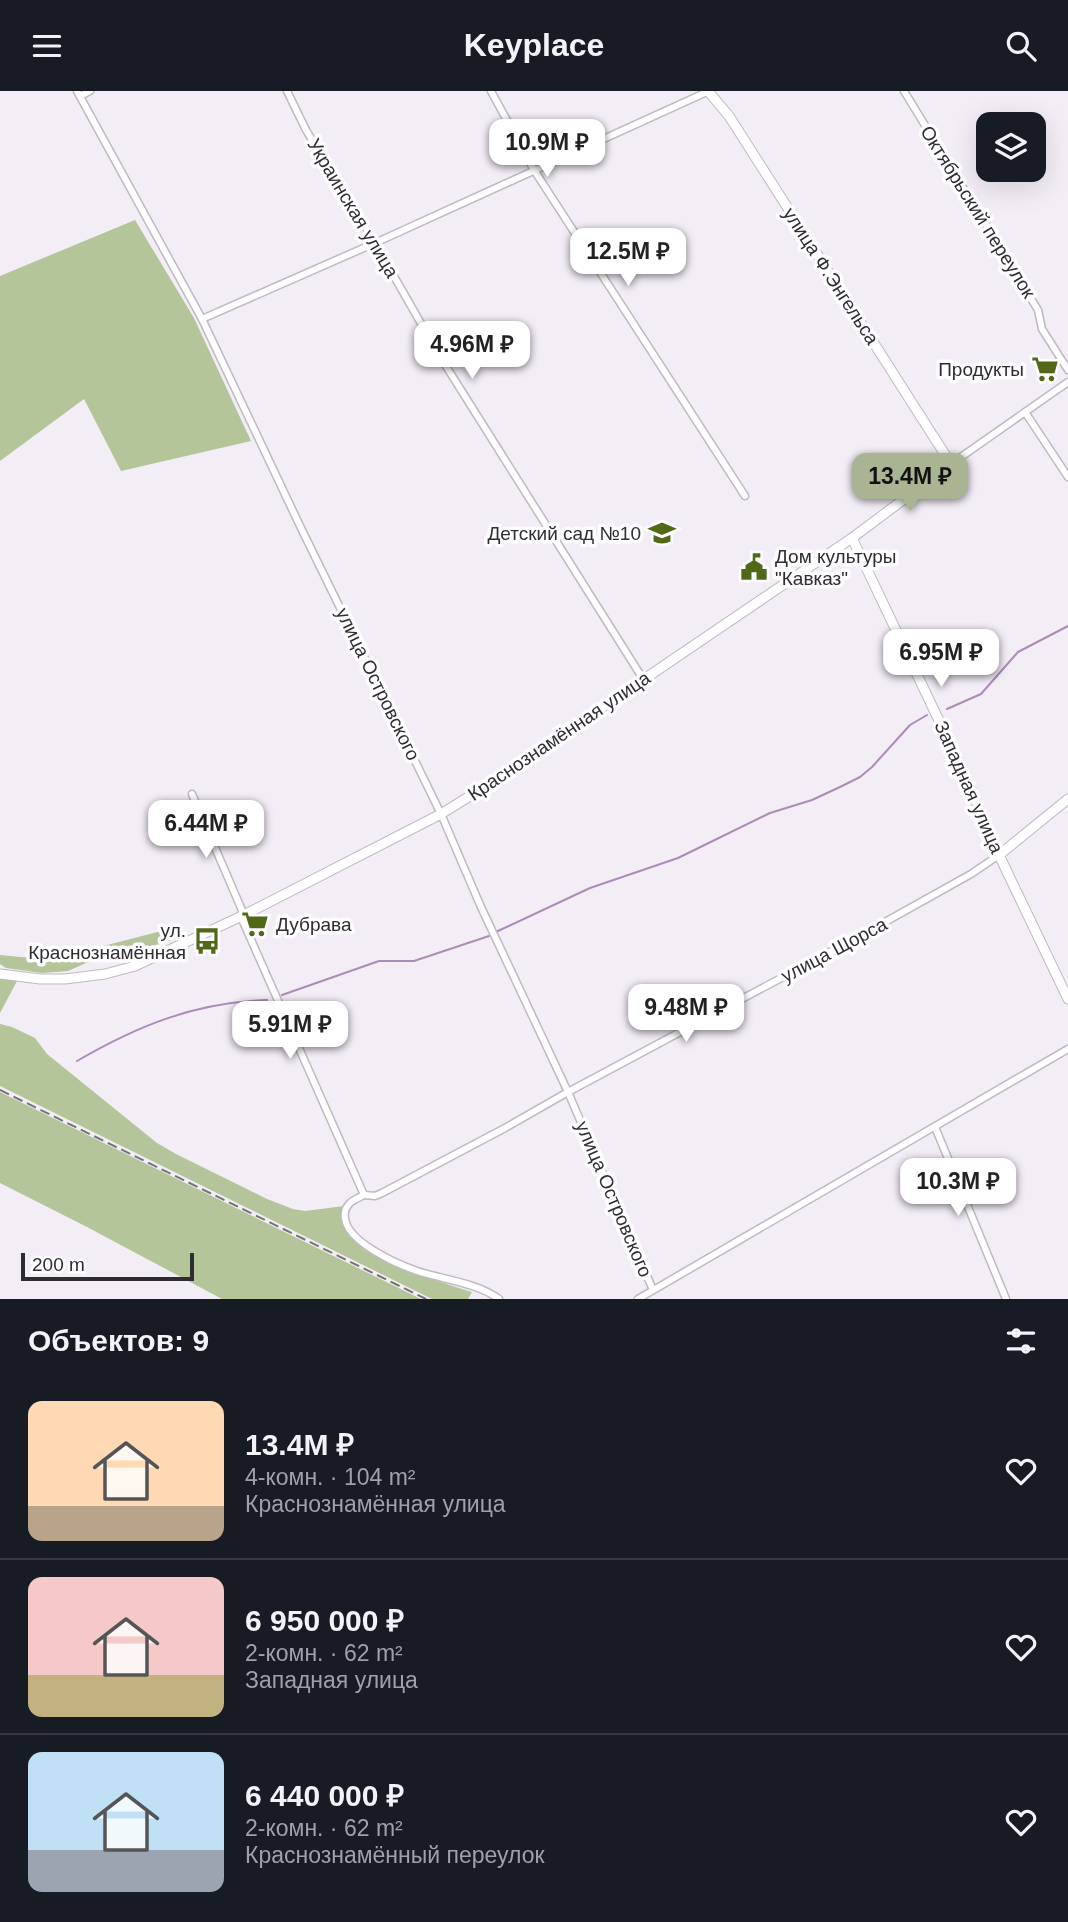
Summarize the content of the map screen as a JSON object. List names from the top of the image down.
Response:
{
  "streets": {
    "main road": [
      "улица Ф.Энгельса",
      "Краснознамённая улица",
      "Западная улица",
      "улица Щорса"
    ],
    "street": ["Украинская улица", "Октябрьский переулок", "улица Островского"]
  },
  "crossings": [
    ["Украинская улица", "Краснознамённая улица"],
    ["улица Ф.Энгельса", "Краснознамённая улица"],
    ["улица Островского", "Краснознамённая улица"],
    ["улица Островского", "улица Щорса"],
    ["Краснознамённая улица", "Западная улица"],
    ["Западная улица", "улица Щорса"]
  ],
  "places": {
    "supermarket": ["Продукты", "Дубрава"],
    "school or university": ["Детский сад №10"],
    "public building": ["Дом культуры \"Кавказ\""],
    "bus stop": ["ул. Краснознамённая"]
  },
  "scale_bar": "200 m",
  "page": {
    "header": "Keyplace",
    "price": [
      "10.9M ₽",
      "12.5M ₽",
      "4.96M ₽",
      "13.4M ₽",
      "6.95M ₽",
      "6.44M ₽",
      "9.48M ₽",
      "5.91M ₽",
      "10.3M ₽"
    ],
    "scale": "200 m",
    "heading": "Объектов: 9",
    "list": [
      {
        "name": "13.4M ₽",
        "note": "4-комн. · 104 m² · Краснознамённая улица"
      },
      {
        "name": "6 950 000 ₽",
        "note": "2-комн. · 62 m² · Западная улица"
      },
      {
        "name": "6 440 000 ₽",
        "note": "2-комн. · 62 m² · Краснознамённый переулок"
      }
    ]
  }
}
